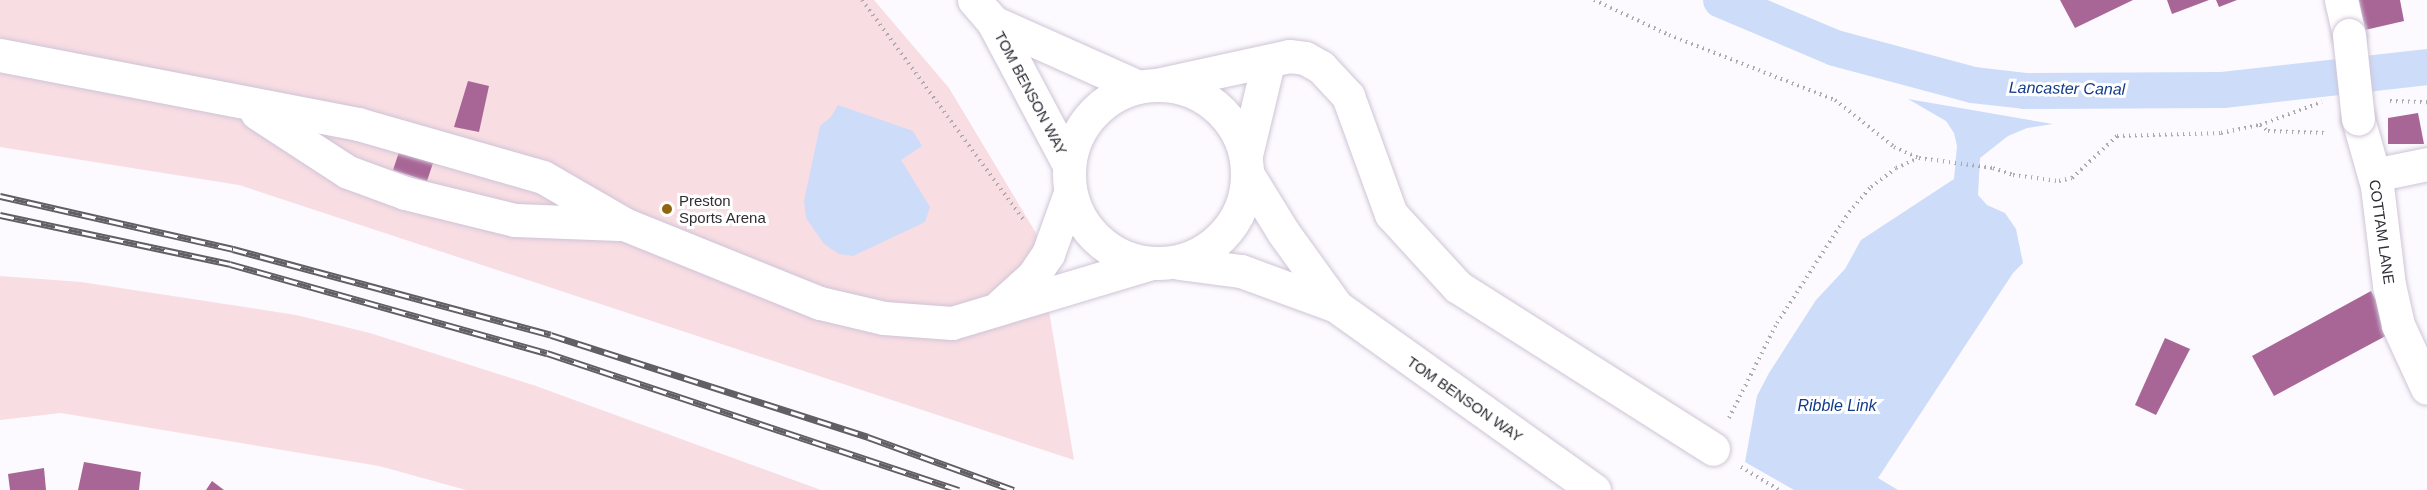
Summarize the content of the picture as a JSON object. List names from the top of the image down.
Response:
{
  "streets": {
    "main road": ["TOM BENSON WAY", "COTTAM LANE"]
  },
  "water": ["Lancaster Canal", "Ribble Link"],
  "places": ["Preston Sports Arena"]
}
